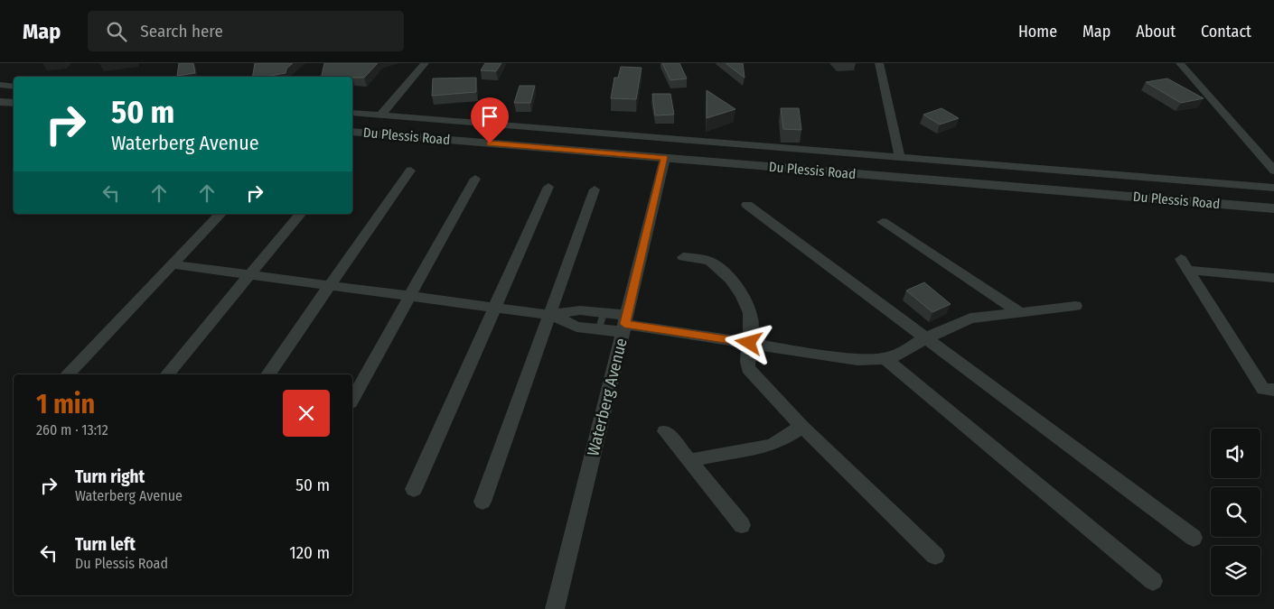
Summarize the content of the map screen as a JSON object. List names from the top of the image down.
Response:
{
  "streets": {
    "street": ["Du Plessis Road", "Waterberg Avenue"]
  },
  "crossings": [
    ["Du Plessis Road", "Waterberg Avenue"]
  ],
  "page": {
    "header": "Map",
    "search": "Search here",
    "nav": [
      "Home",
      "Map",
      "About",
      "Contact"
    ],
    "turn": ["50 m", "Waterberg Avenue"],
    "heading": ["1 min", "260 m · 13:12"],
    "list": [
      {
        "name": "Turn right",
        "note": "Waterberg Avenue",
        "value": "50 m"
      },
      {
        "name": "Turn left",
        "note": "Du Plessis Road",
        "value": "120 m"
      }
    ]
  }
}
